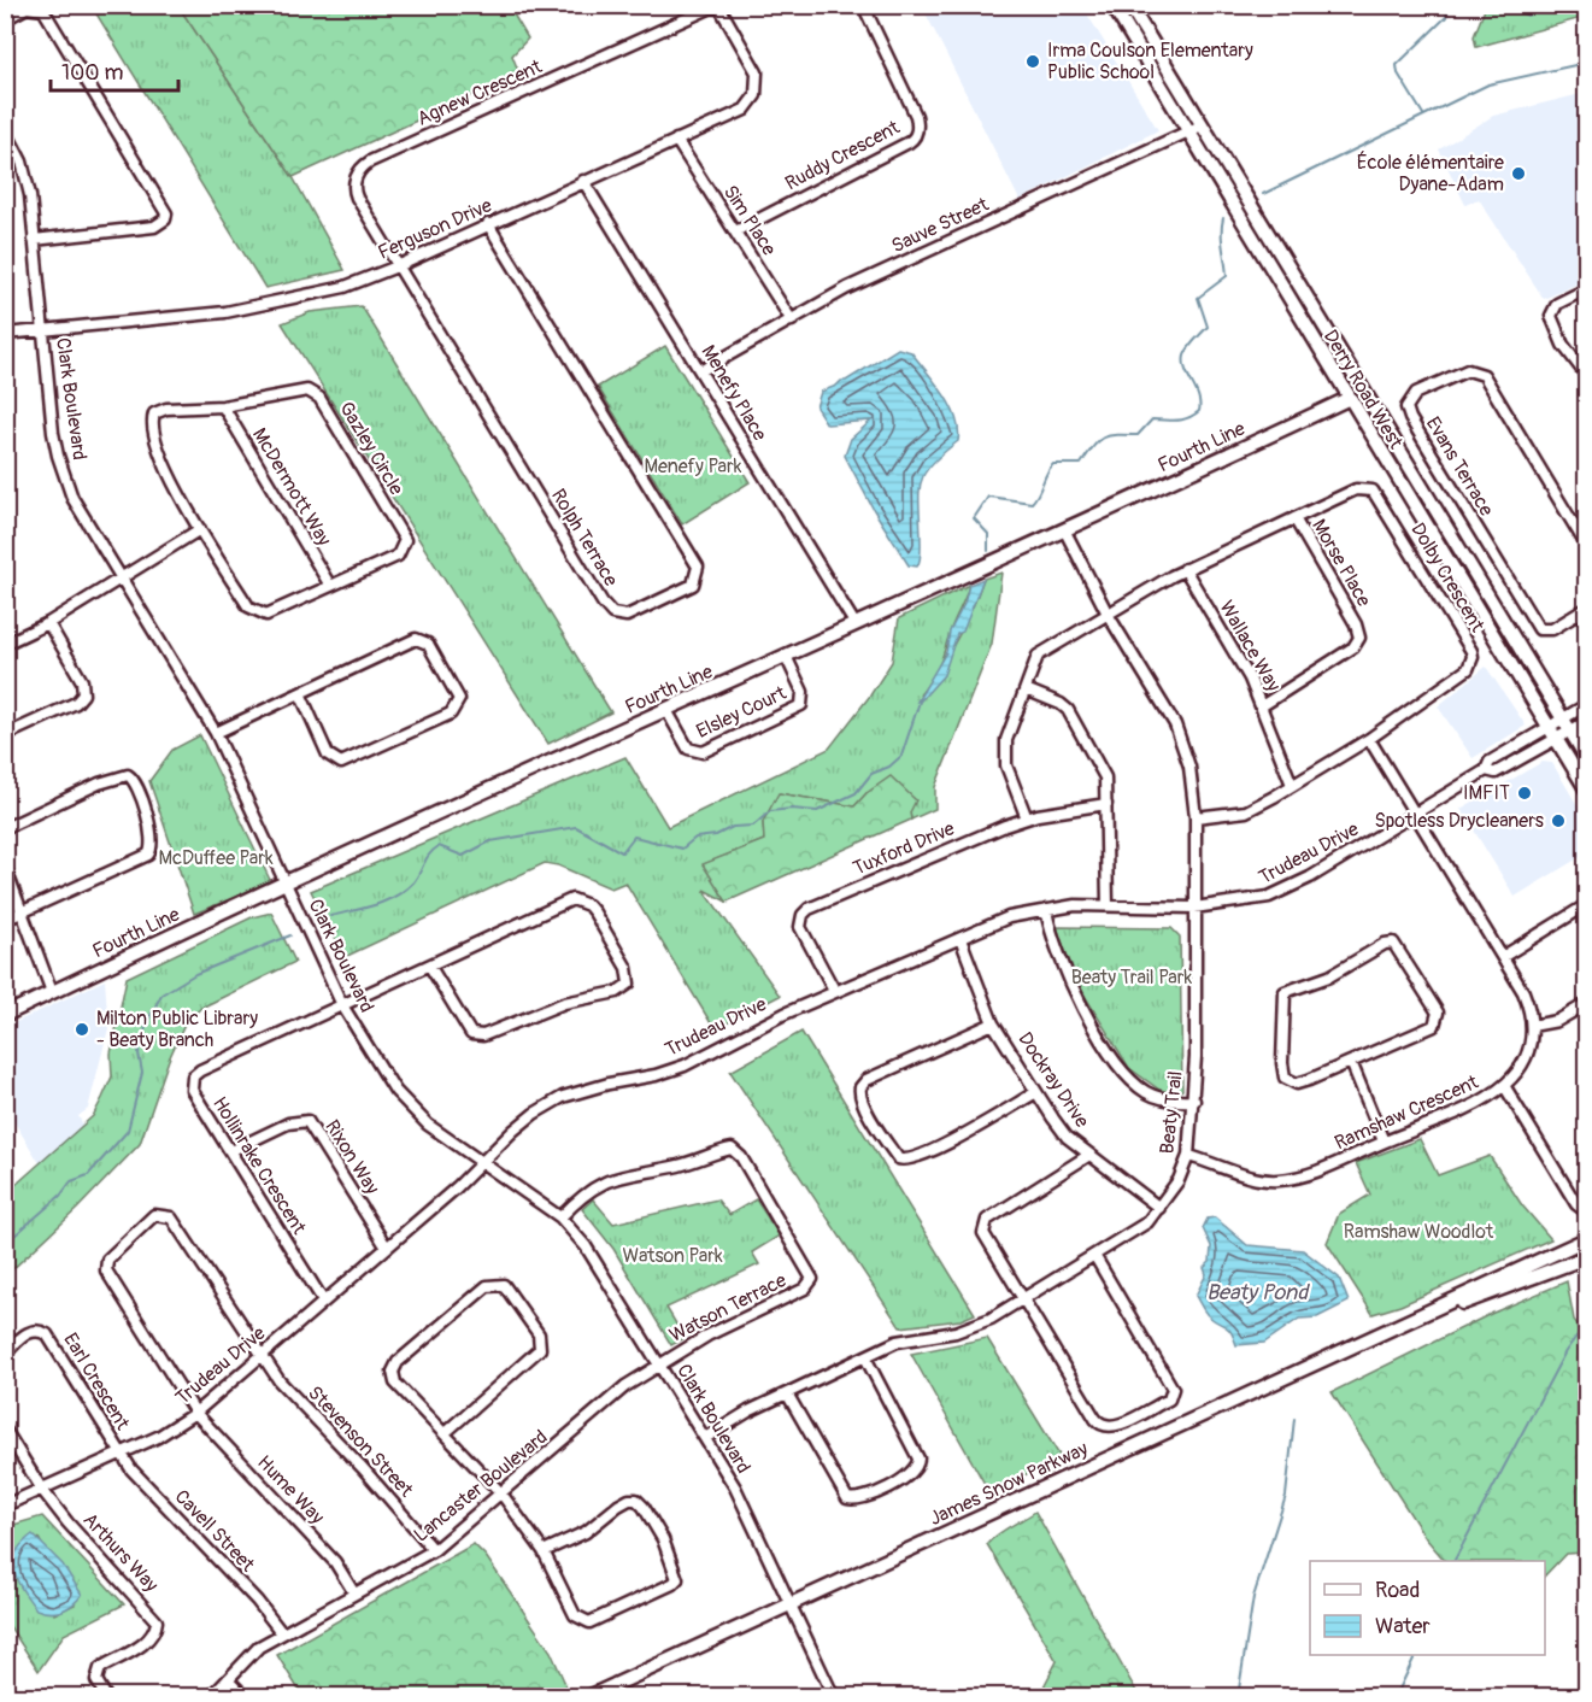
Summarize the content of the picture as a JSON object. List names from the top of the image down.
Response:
{
  "streets": {
    "main road": ["Derry Road West", "Fourth Line", "James Snow Parkway"],
    "street": [
      "Agnew Crescent",
      "Ruddy Crescent",
      "Sim Place",
      "Sauve Street",
      "Ferguson Drive",
      "Menefy Place",
      "Clark Boulevard",
      "Gazley Circle",
      "Evans Terrace",
      "McDermott Way",
      "Rolph Terrace",
      "Morse Place",
      "Dolby Crescent",
      "Wallace Way",
      "Elsley Court",
      "Tuxford Drive",
      "Trudeau Drive",
      "Dockray Drive",
      "Beaty Trail",
      "Ramshaw Crescent",
      "Rixon Way",
      "Hollinrake Crescent",
      "Watson Terrace",
      "Earl Crescent",
      "Stevenson Street",
      "Lancaster Boulevard",
      "Hume Way",
      "Cavell Street",
      "Arthurs Way"
    ]
  },
  "crossings": [
    ["Agnew Crescent", "Ferguson Drive"],
    ["Agnew Crescent", "Rolph Terrace"],
    ["Ruddy Crescent", "Sim Place"],
    ["Sim Place", "Sauve Street"],
    ["Sim Place", "Ferguson Drive"],
    ["Sauve Street", "Derry Road West"],
    ["Sauve Street", "Menefy Place"],
    ["Ferguson Drive", "Menefy Place"],
    ["Ferguson Drive", "Clark Boulevard"],
    ["Ferguson Drive", "Rolph Terrace"],
    ["Derry Road West", "Fourth Line"],
    ["Derry Road West", "Trudeau Drive"],
    ["Menefy Place", "Fourth Line"],
    ["Clark Boulevard", "Fourth Line"],
    ["Clark Boulevard", "Trudeau Drive"],
    ["Clark Boulevard", "Beaty Trail"],
    ["Clark Boulevard", "Hollinrake Crescent"],
    ["Clark Boulevard", "Watson Terrace"],
    ["Clark Boulevard", "James Snow Parkway"],
    ["Clark Boulevard", "Lancaster Boulevard"],
    ["Fourth Line", "Elsley Court"],
    ["Fourth Line", "Beaty Trail"],
    ["Gazley Circle", "McDermott Way"],
    ["Morse Place", "Dolby Crescent"],
    ["Morse Place", "Wallace Way"],
    ["Dolby Crescent", "Wallace Way"],
    ["Dolby Crescent", "Tuxford Drive"],
    ["Dolby Crescent", "Beaty Trail"],
    ["Dolby Crescent", "Ramshaw Crescent"],
    ["Tuxford Drive", "Trudeau Drive"],
    ["Trudeau Drive", "Dockray Drive"],
    ["Trudeau Drive", "Beaty Trail"],
    ["Trudeau Drive", "Ramshaw Crescent"],
    ["Trudeau Drive", "Rixon Way"],
    ["Trudeau Drive", "Hollinrake Crescent"],
    ["Trudeau Drive", "Earl Crescent"],
    ["Trudeau Drive", "Stevenson Street"],
    ["Trudeau Drive", "Hume Way"],
    ["Trudeau Drive", "Cavell Street"],
    ["Trudeau Drive", "Arthurs Way"],
    ["Dockray Drive", "Beaty Trail"],
    ["Beaty Trail", "Ramshaw Crescent"],
    ["Rixon Way", "Hollinrake Crescent"],
    ["Watson Terrace", "Lancaster Boulevard"],
    ["Earl Crescent", "Cavell Street"],
    ["Stevenson Street", "Lancaster Boulevard"],
    ["Stevenson Street", "Hume Way"],
    ["Lancaster Boulevard", "Hume Way"],
    ["Lancaster Boulevard", "Cavell Street"]
  ],
  "water": ["Beaty Pond"],
  "parks": [
    "Menefy Park",
    "McDuffee Park",
    "Beaty Trail Park",
    "Ramshaw Woodlot",
    "Watson Park"
  ],
  "places": [
    "Irma Coulson Elementary Public School",
    "École élémentaire Dyane-Adam",
    "IMFIT",
    "Spotless Drycleaners",
    "Milton Public Library - Beaty Branch"
  ],
  "legend": ["Road", "Water"],
  "scale_bar": "100 m"
}
